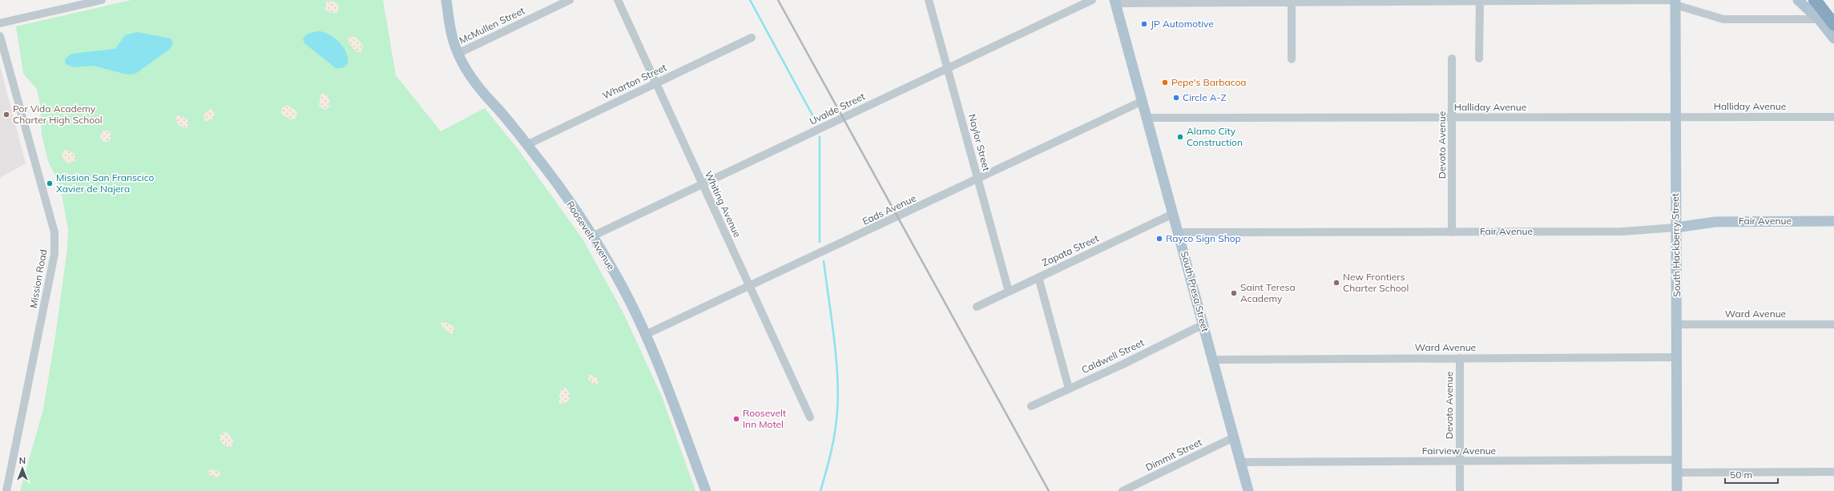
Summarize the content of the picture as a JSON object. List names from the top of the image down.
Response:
{
  "streets": {
    "main road": [
      "Fair Avenue",
      "Roosevelt Avenue",
      "South Hackberry Street",
      "South Presa Street"
    ],
    "street": [
      "McMullen Street",
      "Wharton Street",
      "Halliday Avenue",
      "Uvalde Street",
      "Naylor Street",
      "Devoto Avenue",
      "Whiting Avenue",
      "Eads Avenue",
      "Zapata Street",
      "Mission Road",
      "Ward Avenue",
      "Caldwell Street",
      "Fairview Avenue",
      "Dimmit Street"
    ]
  },
  "crossings": [
    ["McMullen Street", "Roosevelt Avenue"],
    ["Wharton Street", "Whiting Avenue"],
    ["Wharton Street", "Roosevelt Avenue"],
    ["Halliday Avenue", "Devoto Avenue"],
    ["Halliday Avenue", "South Hackberry Street"],
    ["Halliday Avenue", "South Presa Street"],
    ["Uvalde Street", "Naylor Street"],
    ["Uvalde Street", "Whiting Avenue"],
    ["Uvalde Street", "Roosevelt Avenue"],
    ["Naylor Street", "Eads Avenue"],
    ["Naylor Street", "Zapata Street"],
    ["Devoto Avenue", "Fair Avenue"],
    ["Devoto Avenue", "Ward Avenue"],
    ["Devoto Avenue", "Fairview Avenue"],
    ["Whiting Avenue", "Eads Avenue"],
    ["Eads Avenue", "Roosevelt Avenue"],
    ["Eads Avenue", "South Presa Street"],
    ["Fair Avenue", "South Hackberry Street"],
    ["Fair Avenue", "South Presa Street"],
    ["South Hackberry Street", "Ward Avenue"],
    ["South Hackberry Street", "Fairview Avenue"],
    ["Zapata Street", "South Presa Street"],
    ["South Presa Street", "Ward Avenue"],
    ["South Presa Street", "Caldwell Street"],
    ["South Presa Street", "Fairview Avenue"],
    ["South Presa Street", "Dimmit Street"]
  ],
  "places": [
    "JP Automotive",
    "Pepe's Barbacoa",
    "Circle A-Z",
    "Por Vida Academy Charter High School",
    "Alamo City Construction",
    "Mission San Franscico Xavier de Najera",
    "Rayco Sign Shop",
    "New Frontiers Charter School",
    "Saint Teresa Academy",
    "Roosevelt Inn Motel"
  ],
  "scale_bar": "50 m",
  "north": "top"
}
